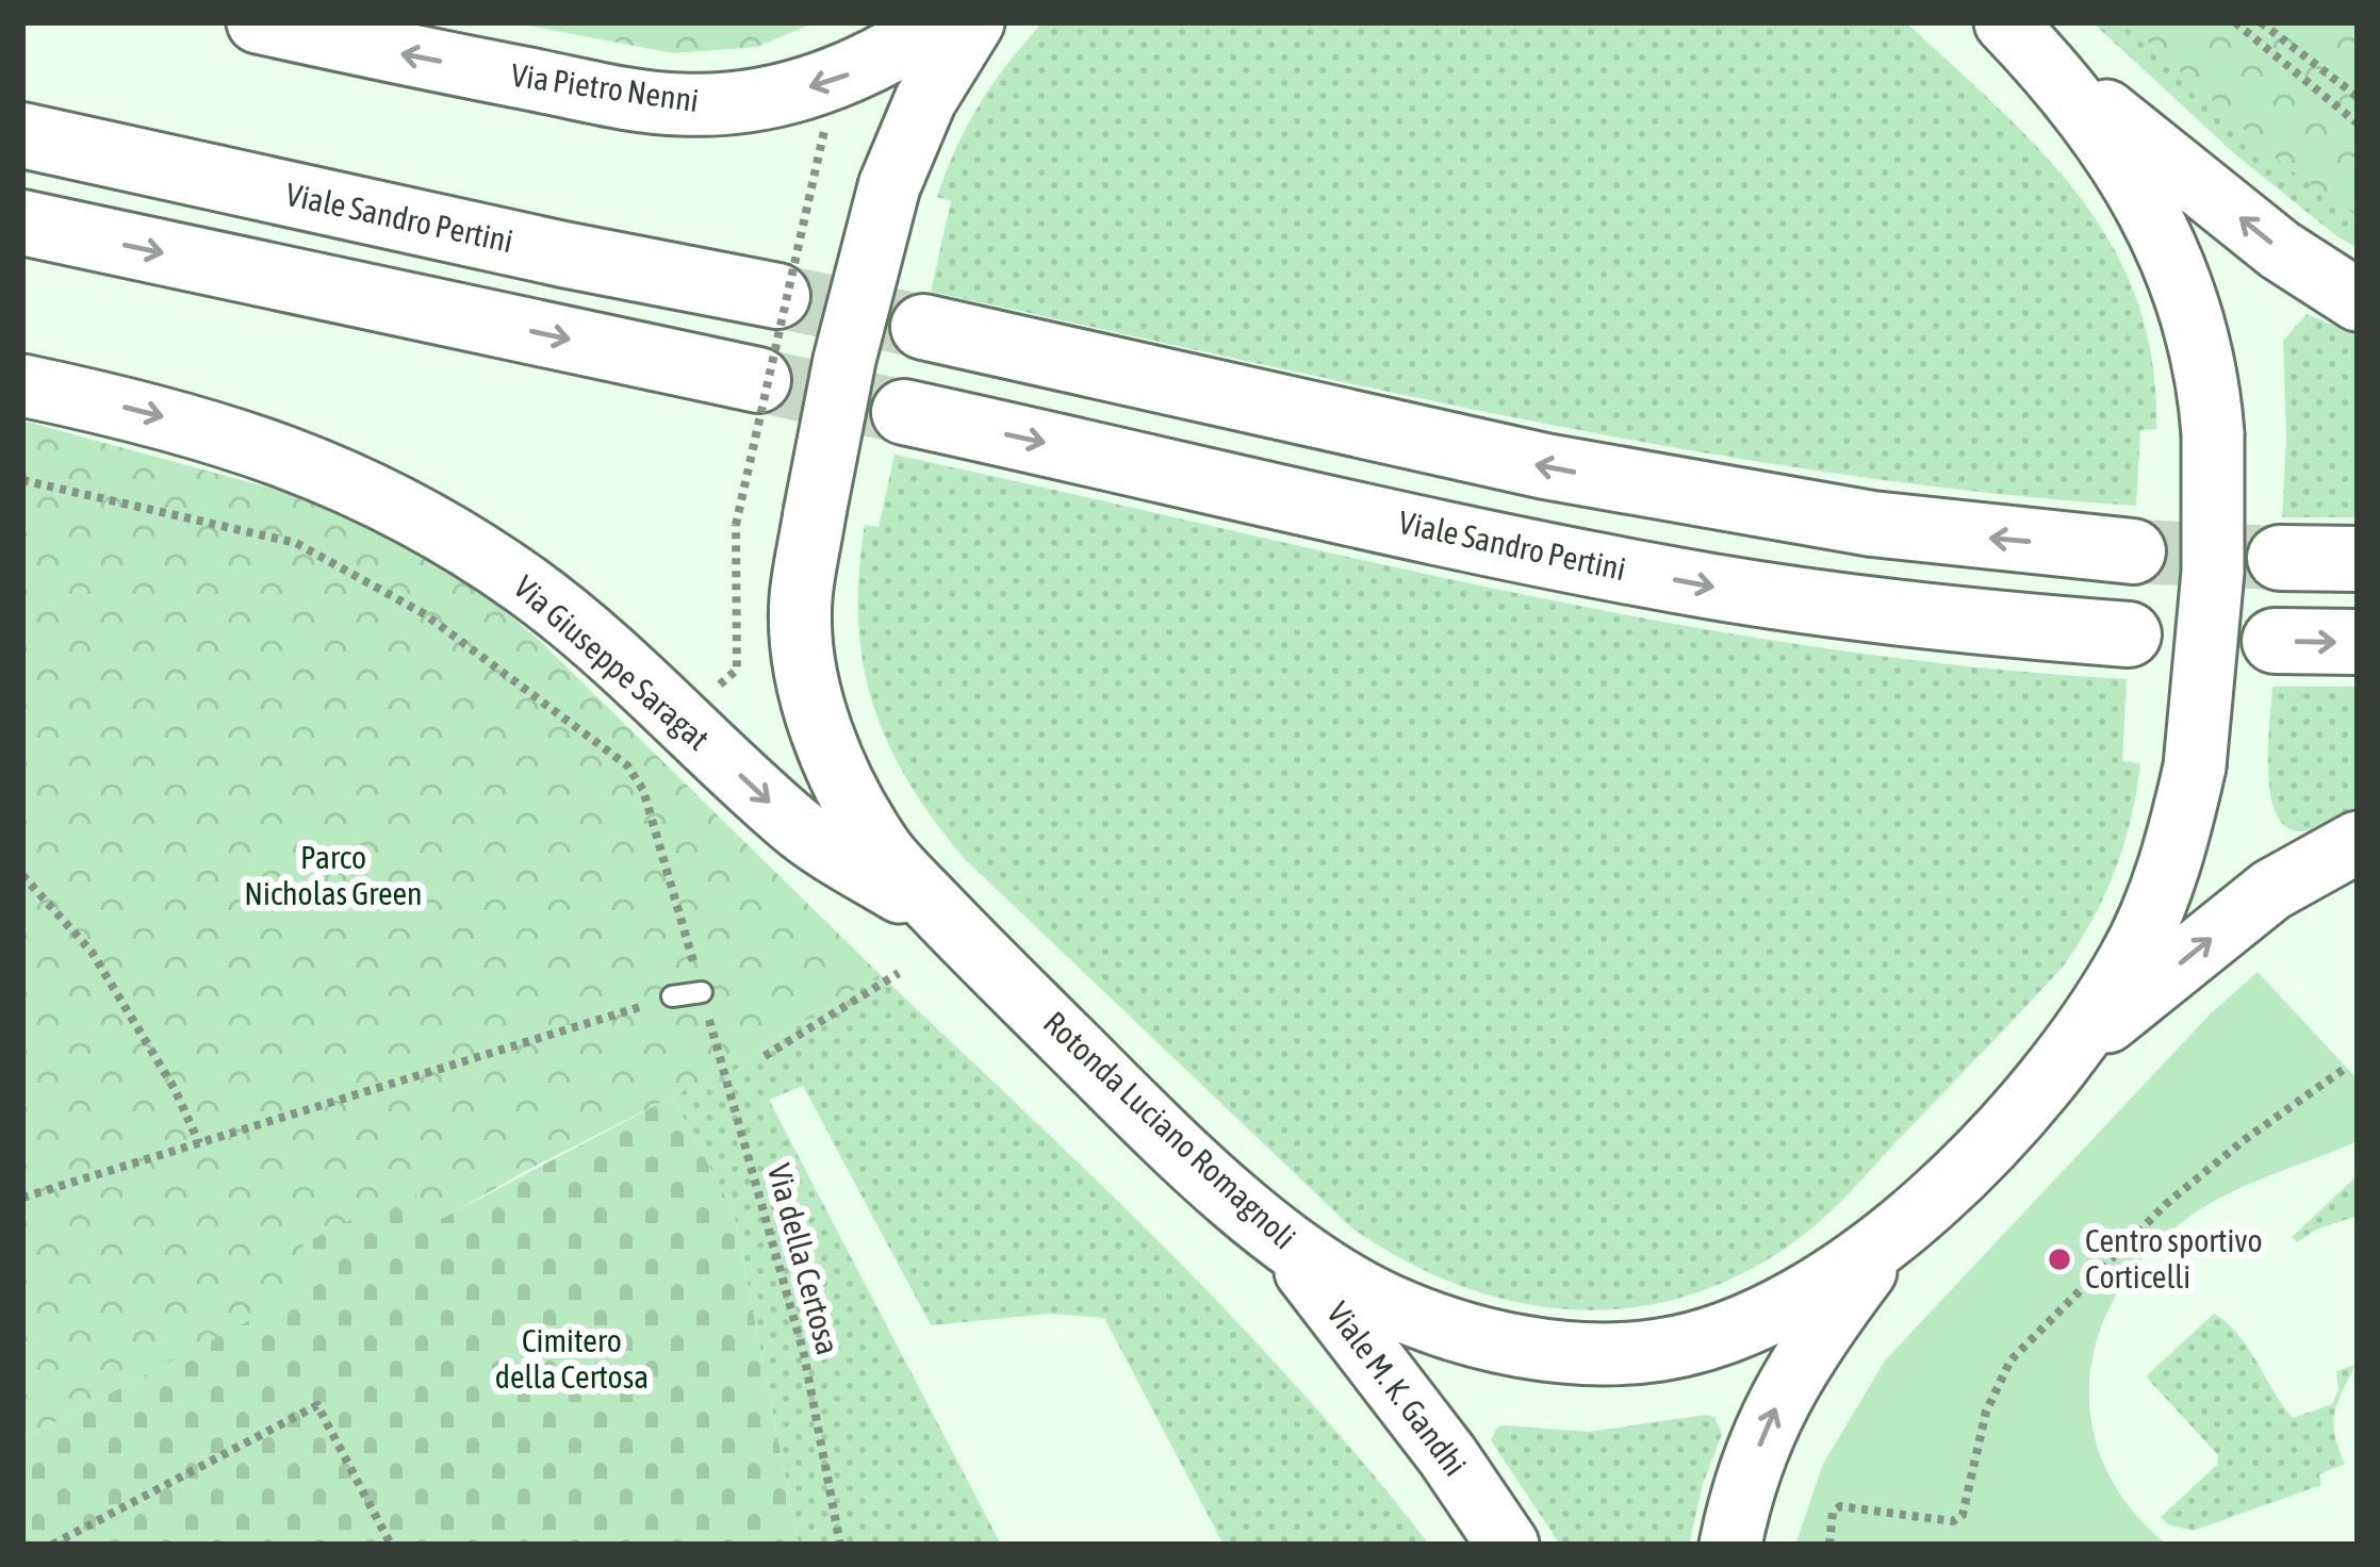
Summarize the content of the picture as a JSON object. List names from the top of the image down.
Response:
{
  "streets": {
    "highway": ["Viale Sandro Pertini"],
    "main road": [
      "Via Pietro Nenni",
      "Via Giuseppe Saragat",
      "Rotonda Luciano Romagnoli",
      "Viale M. K. Gandhi"
    ],
    "path": ["Via della Certosa"]
  },
  "crossings": [
    ["Via Giuseppe Saragat", "Rotonda Luciano Romagnoli"],
    ["Rotonda Luciano Romagnoli", "Viale M. K. Gandhi"]
  ],
  "one_way": ["Via Pietro Nenni", "Via Giuseppe Saragat"],
  "parks": ["Parco Nicholas Green", "Cimitero della Certosa"],
  "places": ["Centro sportivo Corticelli"]
}
